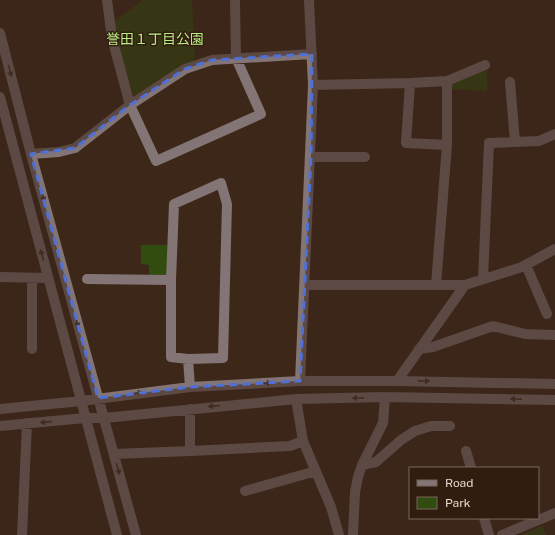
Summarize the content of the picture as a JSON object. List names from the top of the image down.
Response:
{
  "parks": ["誉田１丁目公園"],
  "legend": ["Road", "Park"]
}
